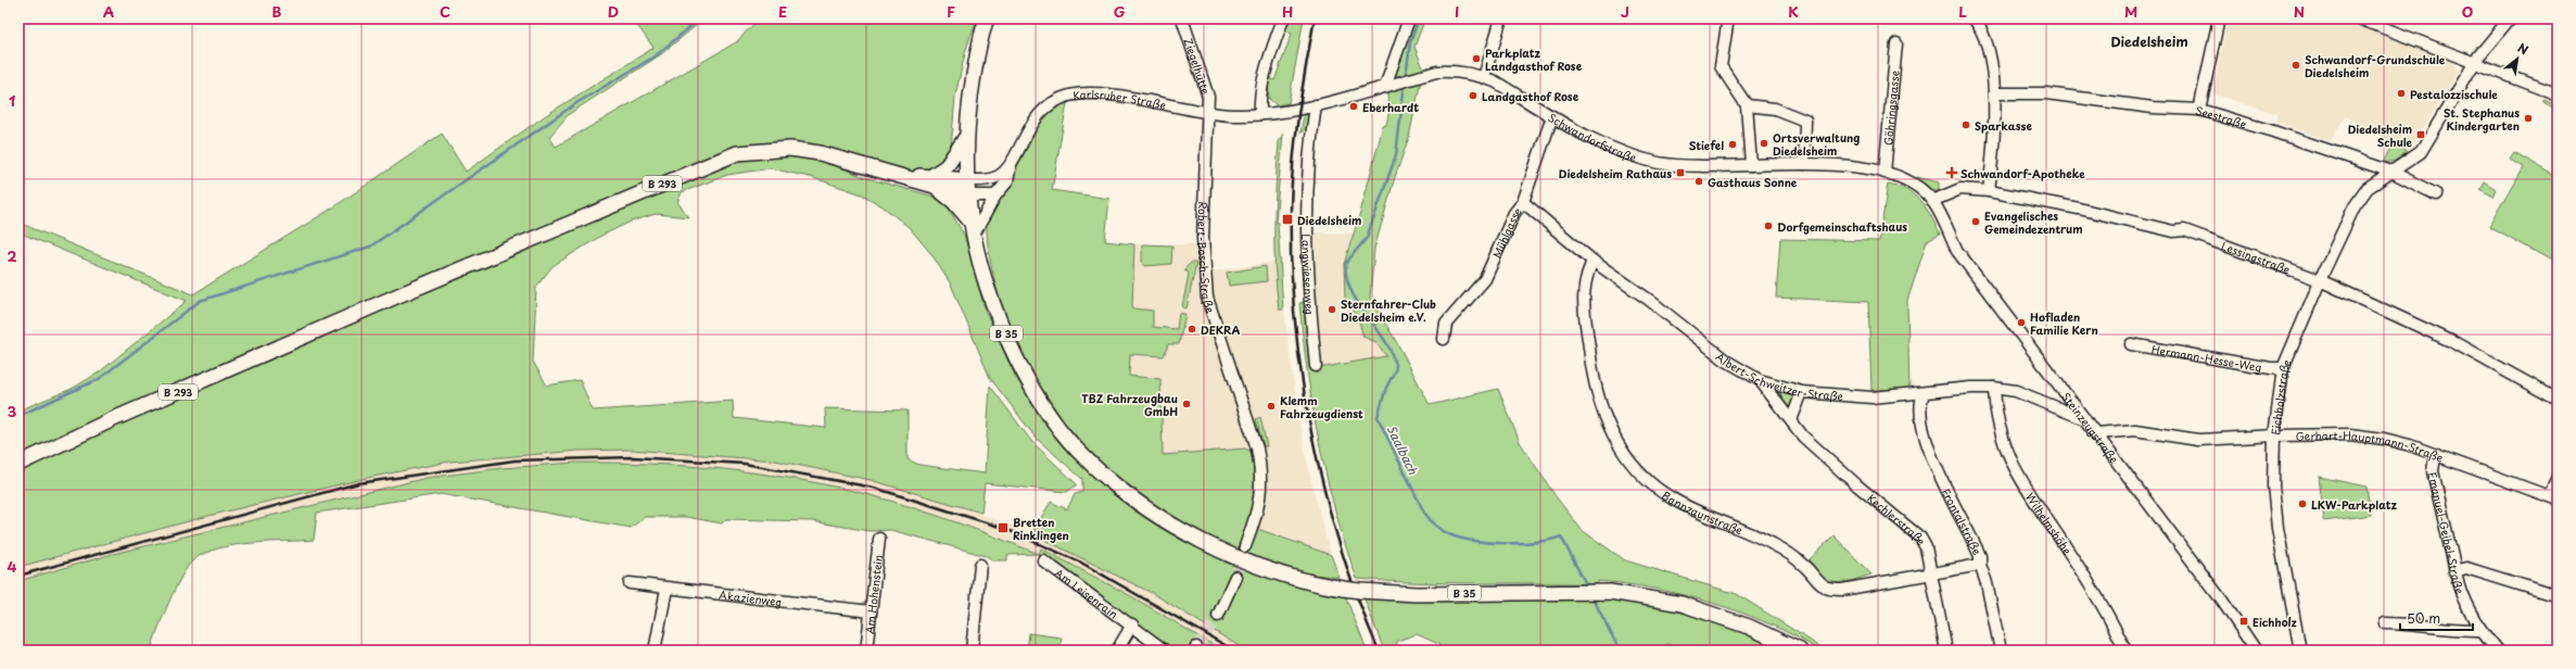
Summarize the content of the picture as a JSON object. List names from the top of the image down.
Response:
{
  "streets": {
    "main road": ["B 293", "B 35"],
    "street": [
      "Ziegelhütte",
      "Karlsruher Straße",
      "Göhringsgasse",
      "Seestraße",
      "Schwandorfstraße",
      "Mühlgasse",
      "Robert-Bosch-Straße",
      "Lessingstraße",
      "Langwiesenweg",
      "Hermann-Hesse-Weg",
      "Albert-Schweitzer-Straße",
      "Eichholzstraße",
      "Steinzeugstraße",
      "Gerhart-Hauptmann-Straße",
      "Bannzaunstraße",
      "Kechlerstraße",
      "Frontalstraße",
      "Wilhelmshöhe",
      "Emanuel-Geibel-Straße",
      "Am Leisenrain",
      "Am Hohenstein",
      "Akazienweg"
    ]
  },
  "crossings": [
    ["Ziegelhütte", "Karlsruher Straße"],
    ["Ziegelhütte", "Robert-Bosch-Straße"],
    ["Karlsruher Straße", "Schwandorfstraße"],
    ["Karlsruher Straße", "B 293"],
    ["Karlsruher Straße", "Robert-Bosch-Straße"],
    ["Karlsruher Straße", "B 35"],
    ["Göhringsgasse", "Schwandorfstraße"],
    ["Seestraße", "Eichholzstraße"],
    ["Schwandorfstraße", "Mühlgasse"],
    ["Schwandorfstraße", "Lessingstraße"],
    ["Schwandorfstraße", "Langwiesenweg"],
    ["Schwandorfstraße", "Steinzeugstraße"],
    ["B 293", "B 35"],
    ["Mühlgasse", "Albert-Schweitzer-Straße"],
    ["Lessingstraße", "Eichholzstraße"],
    ["Lessingstraße", "Steinzeugstraße"],
    ["Hermann-Hesse-Weg", "Eichholzstraße"],
    ["Albert-Schweitzer-Straße", "Steinzeugstraße"],
    ["Albert-Schweitzer-Straße", "Bannzaunstraße"],
    ["Albert-Schweitzer-Straße", "Kechlerstraße"],
    ["Albert-Schweitzer-Straße", "Frontalstraße"],
    ["Albert-Schweitzer-Straße", "Wilhelmshöhe"],
    ["Eichholzstraße", "Gerhart-Hauptmann-Straße"],
    ["Steinzeugstraße", "Gerhart-Hauptmann-Straße"],
    ["Gerhart-Hauptmann-Straße", "Emanuel-Geibel-Straße"],
    ["Bannzaunstraße", "Kechlerstraße"],
    ["Bannzaunstraße", "Frontalstraße"],
    ["Am Hohenstein", "Akazienweg"]
  ],
  "districts": ["Diedelsheim"],
  "water": ["Saalbach"],
  "places": {
    "other": [
      "Parkplatz Landgasthof Rose",
      "Schwandorf-Grundschule Diedelsheim",
      "Pestalozzischule",
      "Landgasthof Rose",
      "Eberhardt",
      "St. Stephanus Kindergarten",
      "Sparkasse",
      "Ortsverwaltung Diedelsheim",
      "Stiefel",
      "Gasthaus Sonne",
      "Evangelisches Gemeindezentrum",
      "Dorfgemeinschaftshaus",
      "Sternfahrer-Club Diedelsheim e.V.",
      "Hofladen Familie Kern",
      "DEKRA",
      "TBZ Fahrzeugbau GmbH",
      "Klemm Fahrzeugdienst",
      "LKW-Parkplatz"
    ],
    "transit": [
      "Diedelsheim Schule",
      "Diedelsheim Rathaus",
      "Diedelsheim",
      "Bretten Rinklingen",
      "Eichholz"
    ],
    "health": ["Schwandorf-Apotheke"]
  },
  "scale_bar": "50 m",
  "north": "top right",
  "grid": {
    "columns": [
      "A",
      "B",
      "C",
      "D",
      "E",
      "F",
      "G",
      "H",
      "I",
      "J",
      "K",
      "L",
      "M",
      "N",
      "O"
    ],
    "rows": [
      "1",
      "2",
      "3",
      "4"
    ]
  }
}
